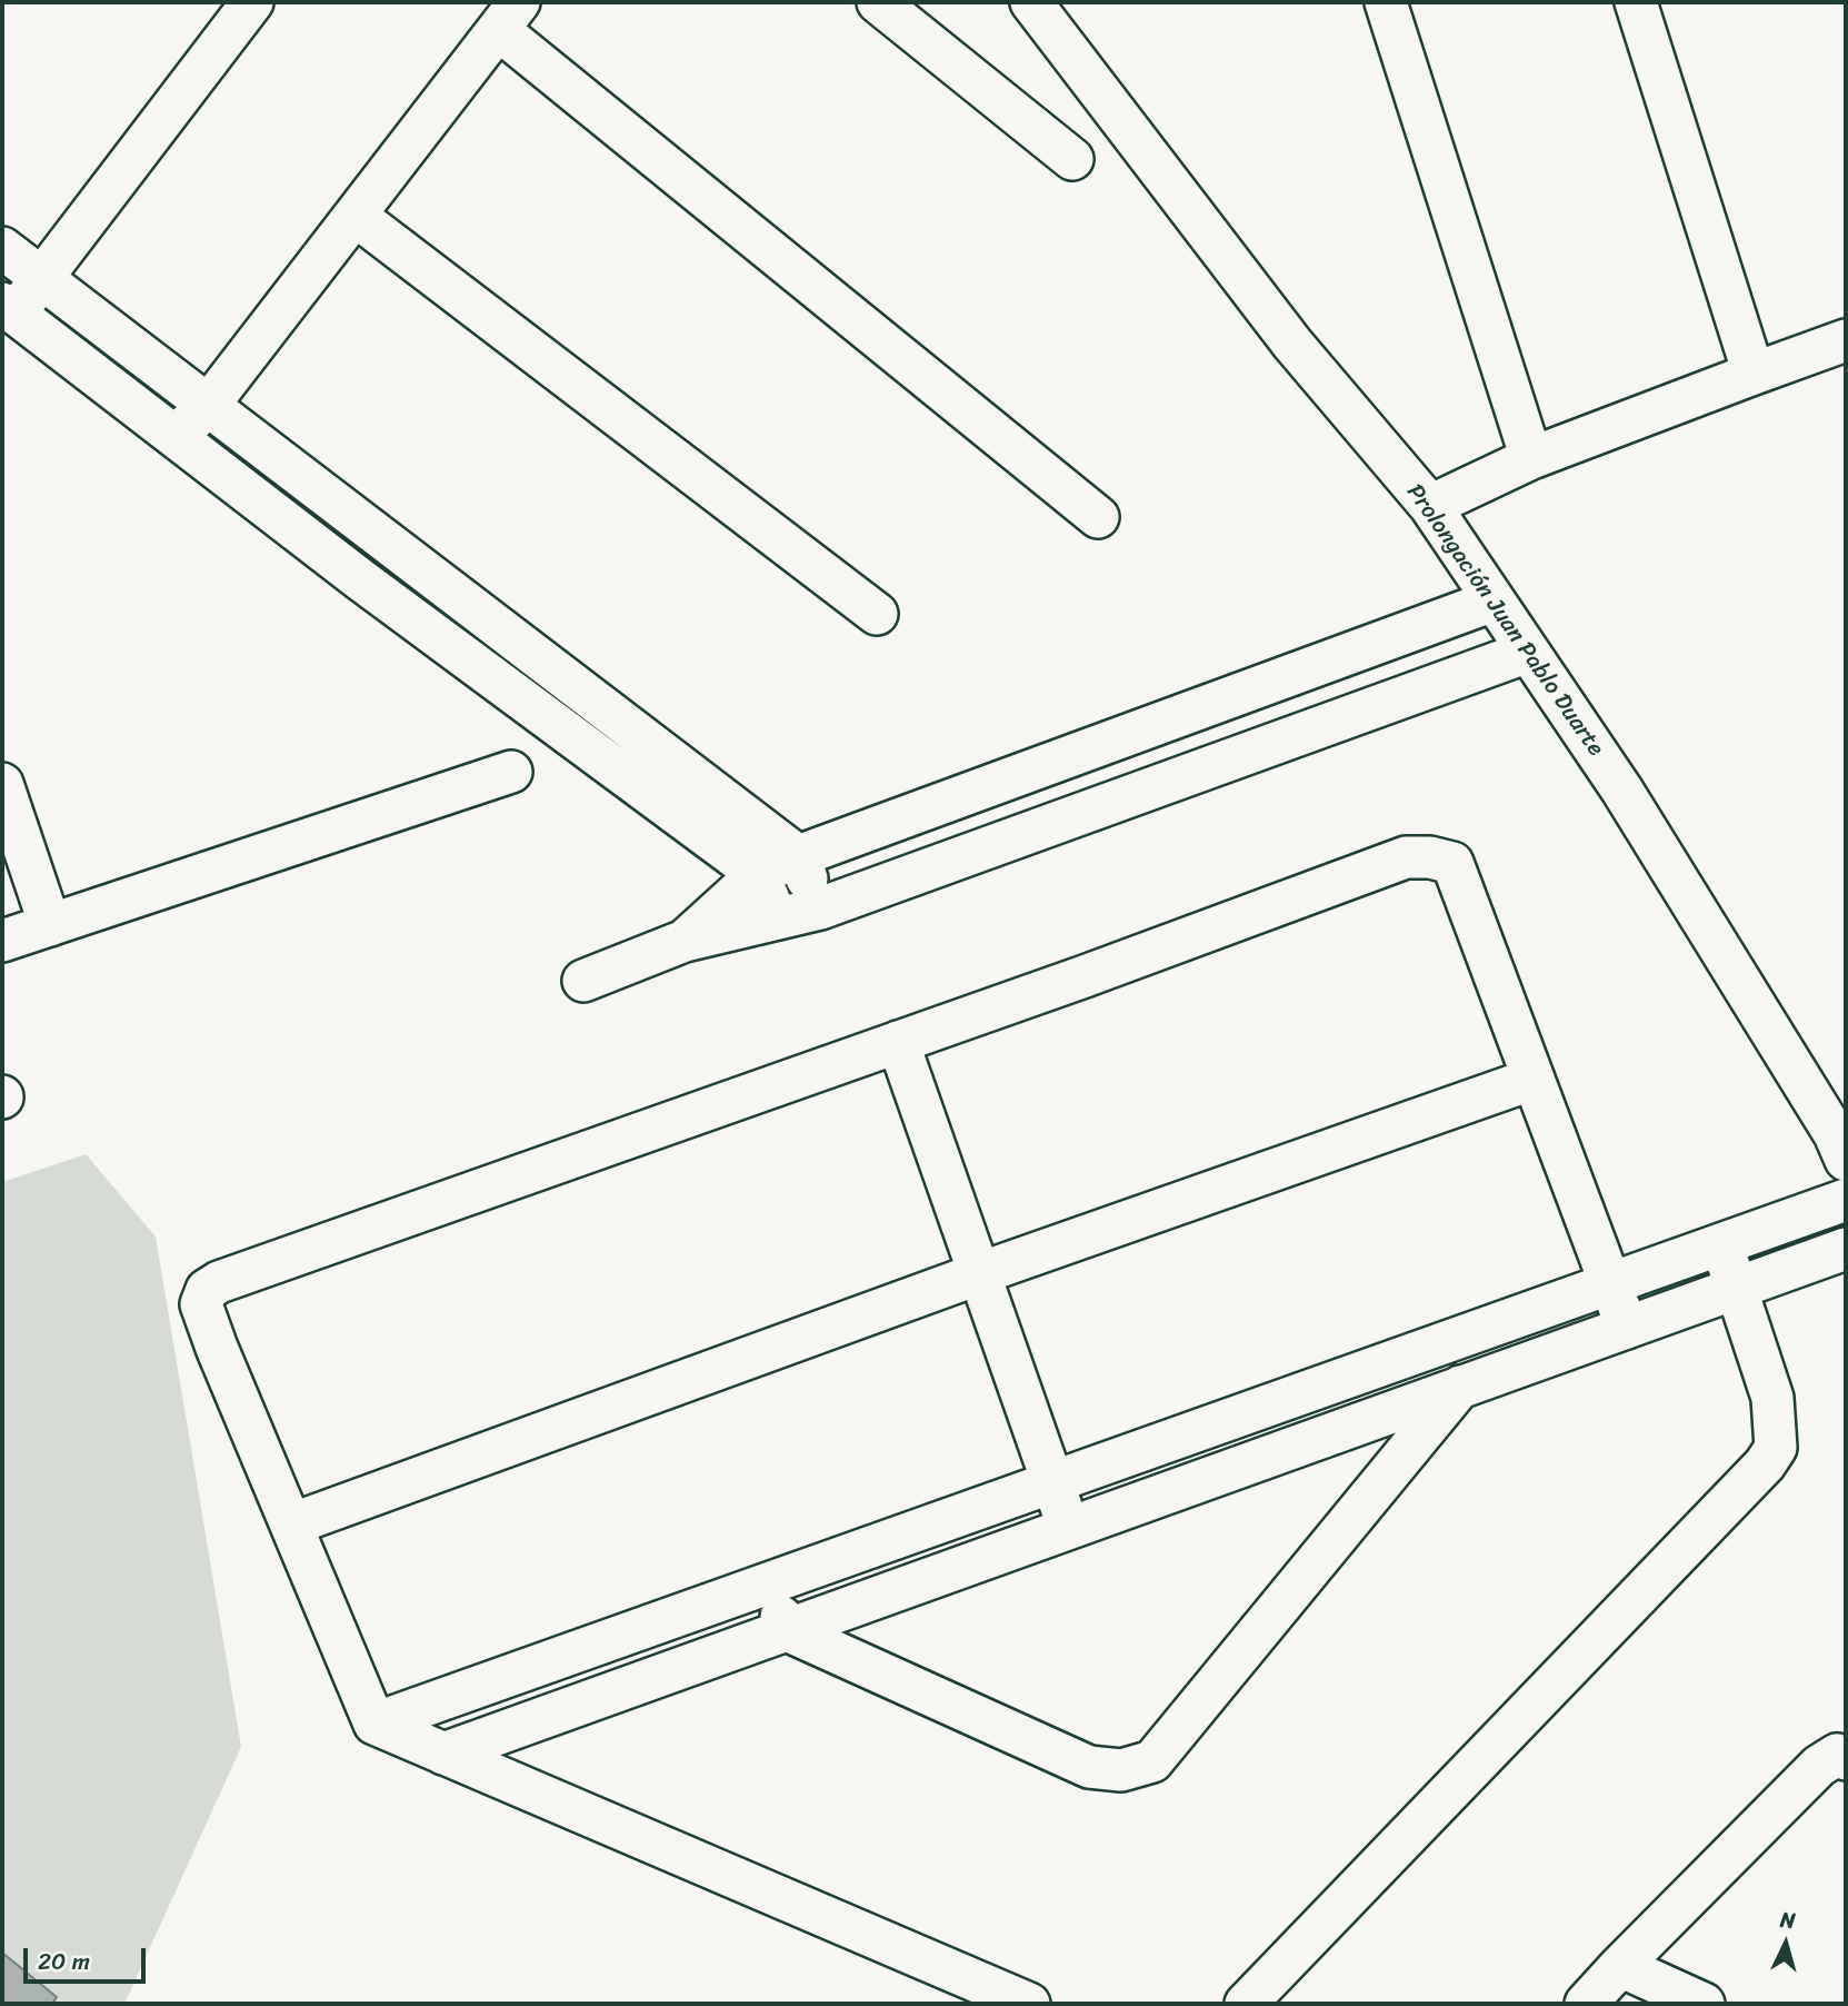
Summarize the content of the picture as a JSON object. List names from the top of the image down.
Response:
{
  "streets": {
    "street": ["Prolongación Juan Pablo Duarte"]
  },
  "scale_bar": "20 m",
  "north": "top"
}
